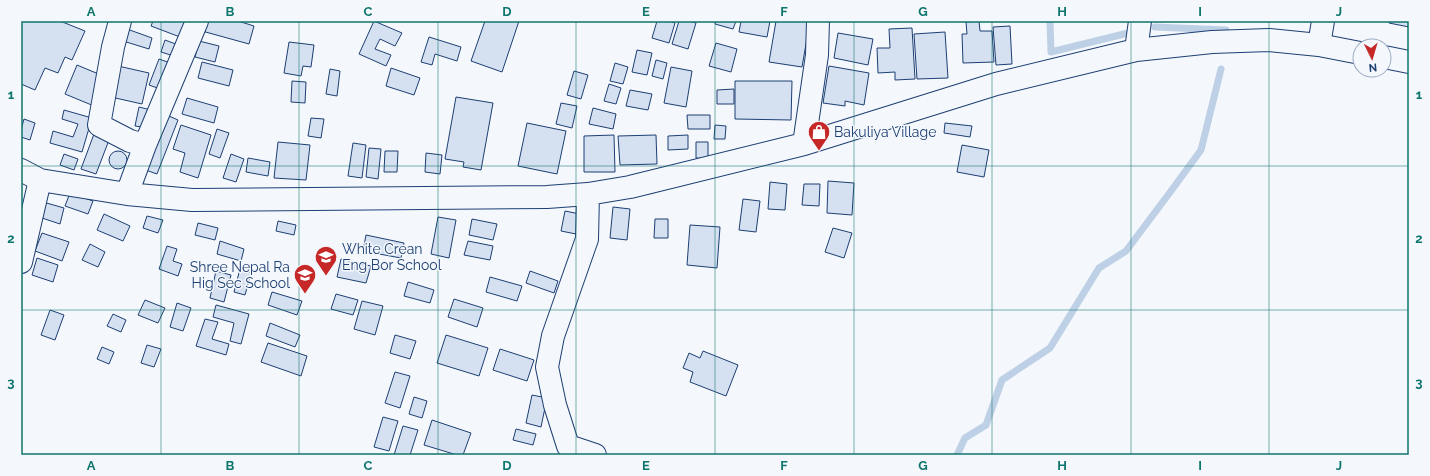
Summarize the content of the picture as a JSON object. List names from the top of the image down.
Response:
{
  "places": {
    "shop": ["Bakuliya Village"],
    "school or university": ["White Crean Eng Bor School", "Shree Nepal Ra Hig Sec School"]
  },
  "north": "bottom",
  "grid": {
    "columns": [
      "A",
      "B",
      "C",
      "D",
      "E",
      "F",
      "G",
      "H",
      "I",
      "J"
    ],
    "rows": ["1", "2", "3"]
  }
}
